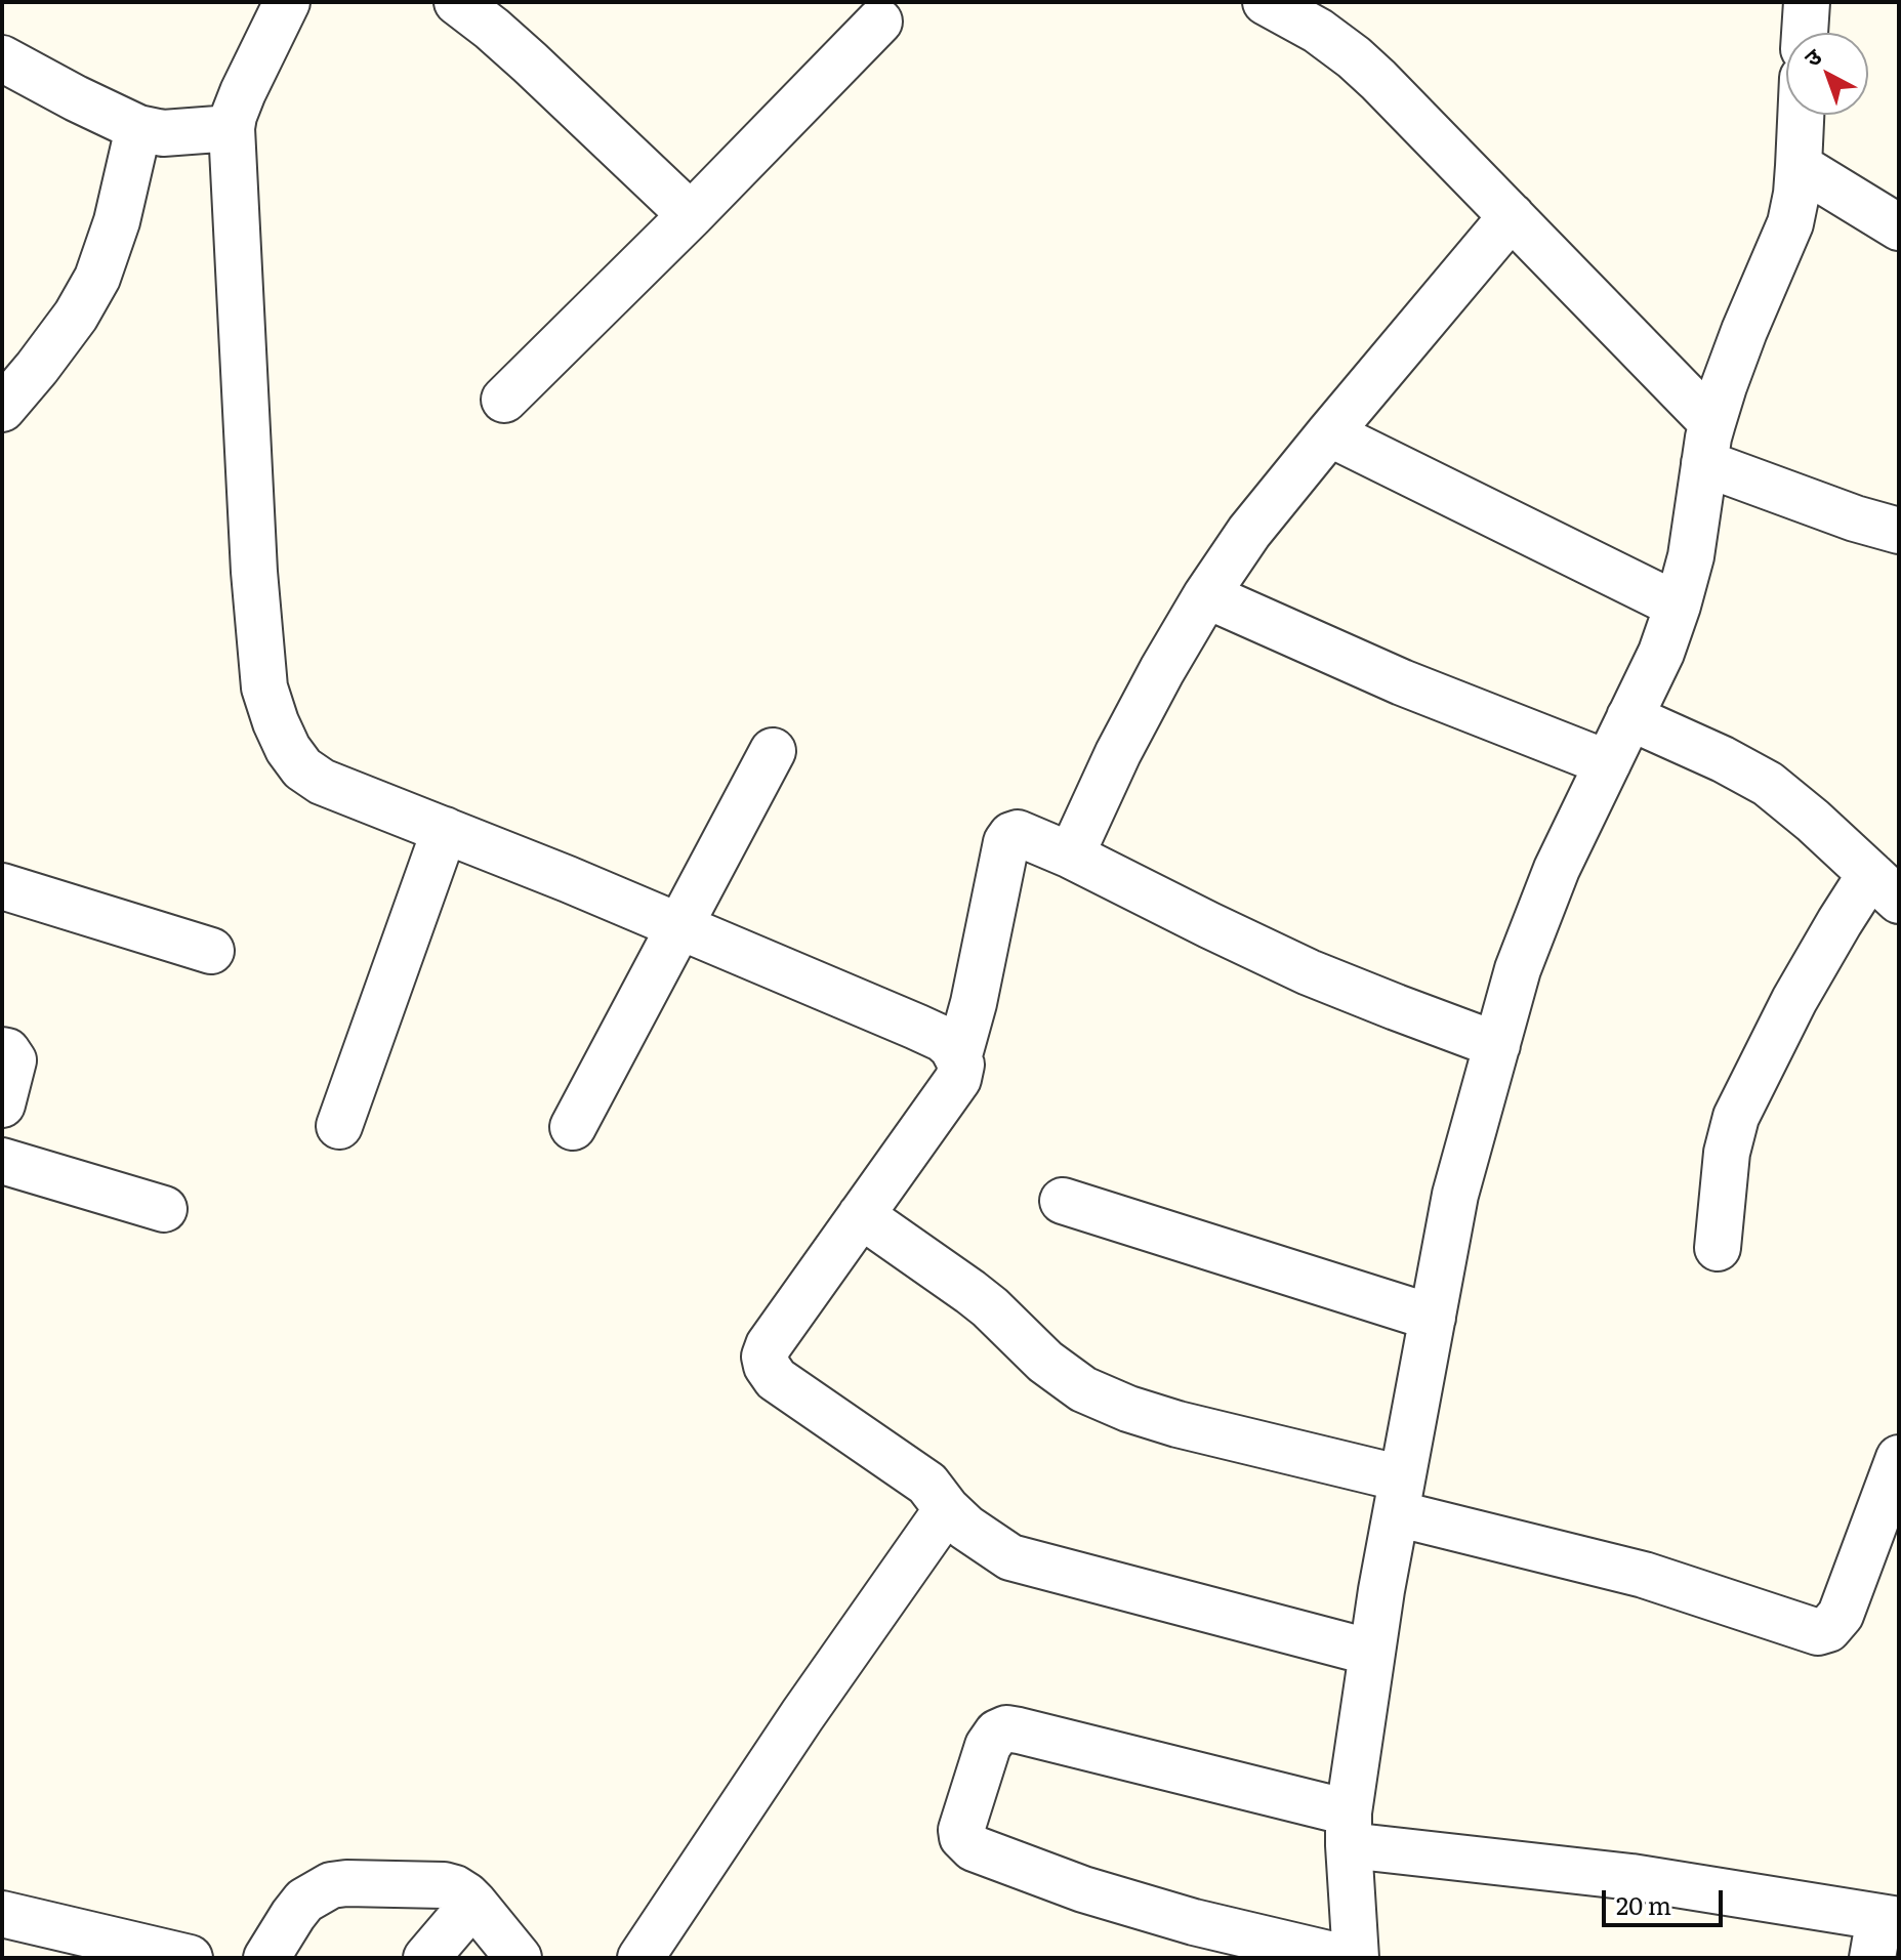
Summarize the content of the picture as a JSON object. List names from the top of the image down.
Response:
{
  "scale_bar": "20 m",
  "north": "top left"
}
